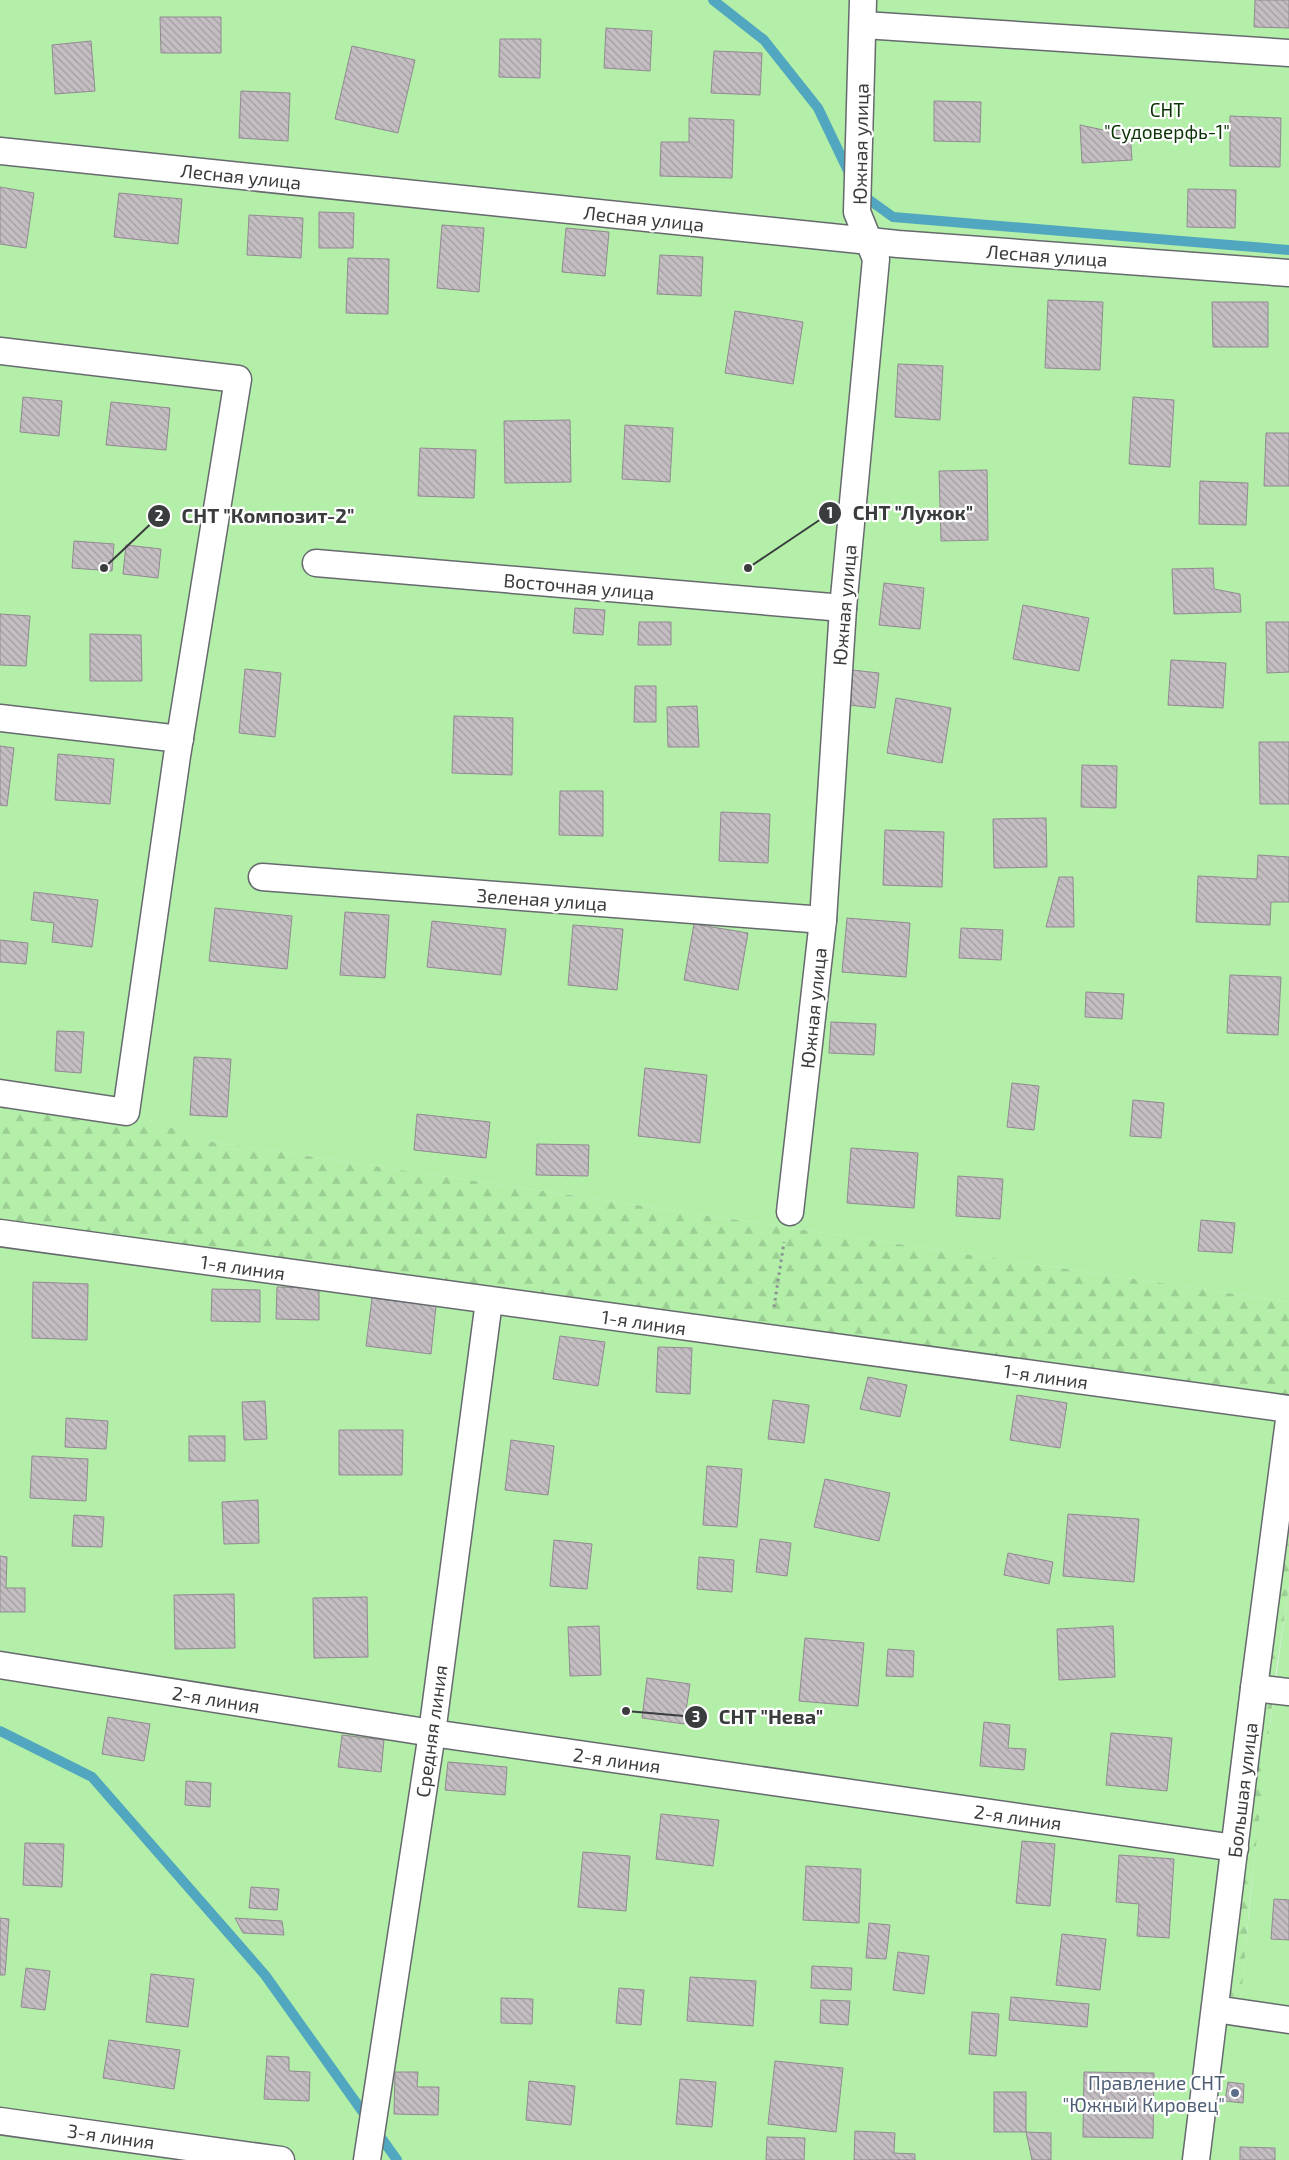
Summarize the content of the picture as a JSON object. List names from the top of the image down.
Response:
{
  "streets": {
    "street": [
      "Южная улица",
      "Лесная улица",
      "Восточная улица",
      "Зеленая улица",
      "1-я линия",
      "2-я линия",
      "Средняя линия",
      "Большая улица",
      "3-я линия"
    ]
  },
  "crossings": [
    ["Южная улица", "Лесная улица"],
    ["Южная улица", "Восточная улица"],
    ["Южная улица", "Зеленая улица"],
    ["1-я линия", "Средняя линия"],
    ["2-я линия", "Средняя линия"],
    ["2-я линия", "Большая улица"]
  ],
  "parks": ["СНТ \"Судоверфь-1\""],
  "places": [
    "СНТ \"Композит-2\"",
    "СНТ \"Лужок\"",
    "СНТ \"Нева\"",
    "Правление СНТ \"Южный Кировец\""
  ]
}
